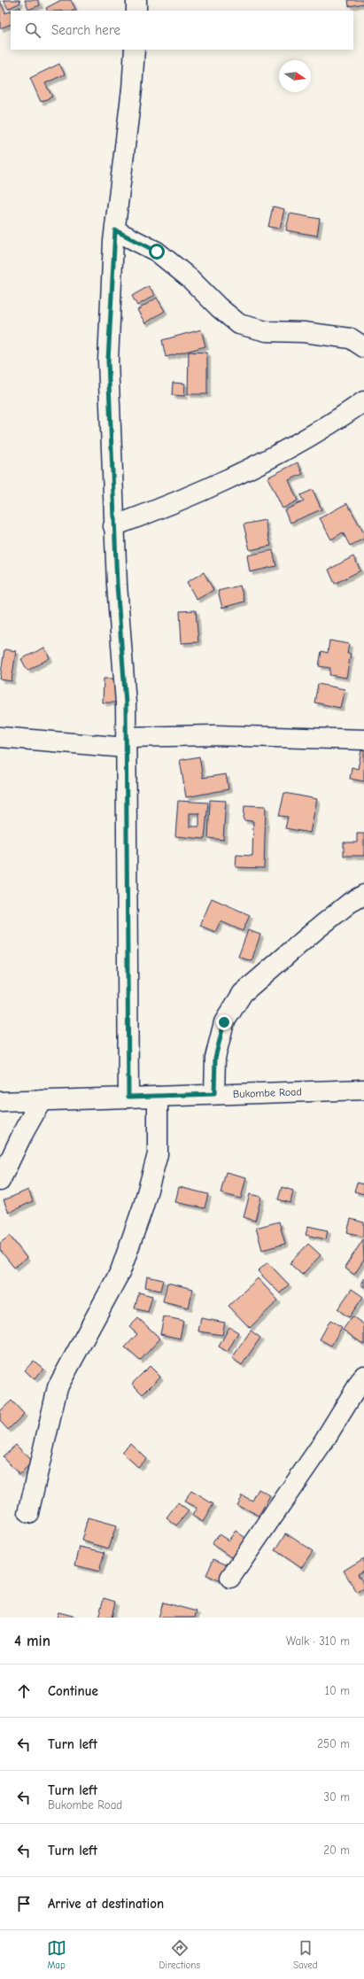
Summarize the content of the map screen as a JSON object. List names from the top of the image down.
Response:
{
  "streets": {
    "street": ["Bukombe Road"]
  },
  "north": "right",
  "page": {
    "search": "Search here",
    "heading": ["4 min", "Walk · 310 m"],
    "list": [
      ["Continue", "10 m"],
      ["Turn left", "250 m"],
      ["Turn left", "Bukombe Road", "30 m"],
      ["Turn left", "20 m"],
      "Arrive at destination"
    ],
    "nav": ["Map", "Directions", "Saved"]
  }
}
